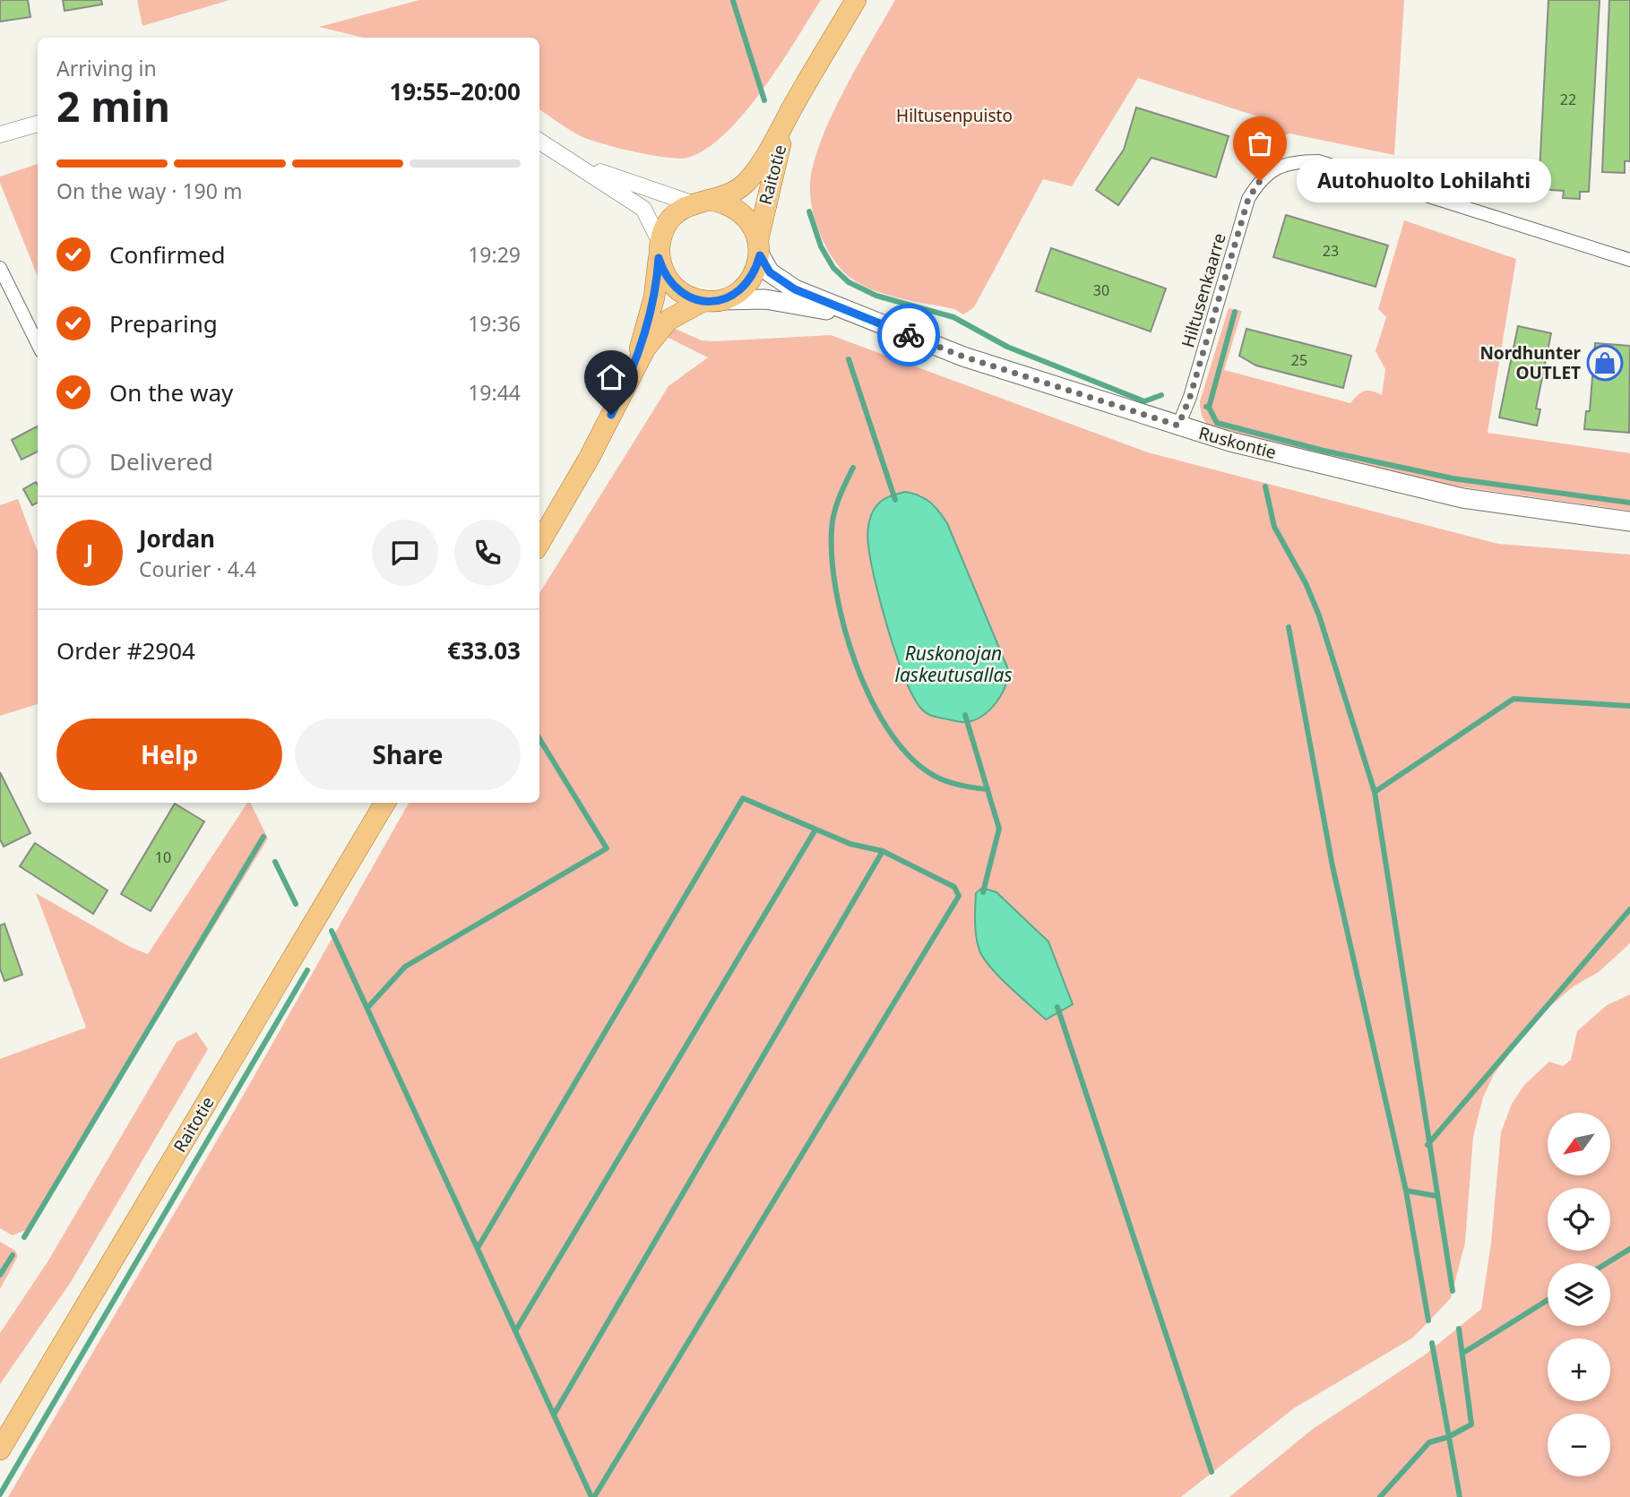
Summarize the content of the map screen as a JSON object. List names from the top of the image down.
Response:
{
  "streets": {
    "main road": ["Raitotie", "Ruskontie"],
    "street": ["Hiltusenkaarre"]
  },
  "crossings": [
    ["Raitotie", "Ruskontie"],
    ["Hiltusenkaarre", "Ruskontie"]
  ],
  "water": ["Ruskonojan laskeutusallas"],
  "parks": ["Hiltusenpuisto"],
  "places": {
    "other": ["Autohuolto Lohilahti"],
    "shop": ["Nordhunter OUTLET"]
  },
  "house_numbers": [
    "22",
    "23",
    "30",
    "25",
    "10"
  ],
  "north": "bottom left",
  "page": {
    "heading": ["2 min", "Arriving in", "19:55–20:00"],
    "panel": [
      "Jordan",
      "Courier · 4.4",
      "Order #2904",
      "€33.03"
    ],
    "bar": "On the way · 190 m",
    "bubble": "Autohuolto Lohilahti",
    "list": [
      ["Confirmed", "19:29"],
      ["Preparing", "19:36"],
      ["On the way", "19:44"],
      "Delivered"
    ],
    "round": "J",
    "buttons": ["Help", "Share"],
    "map_buttons": ["+", "−"]
  }
}
